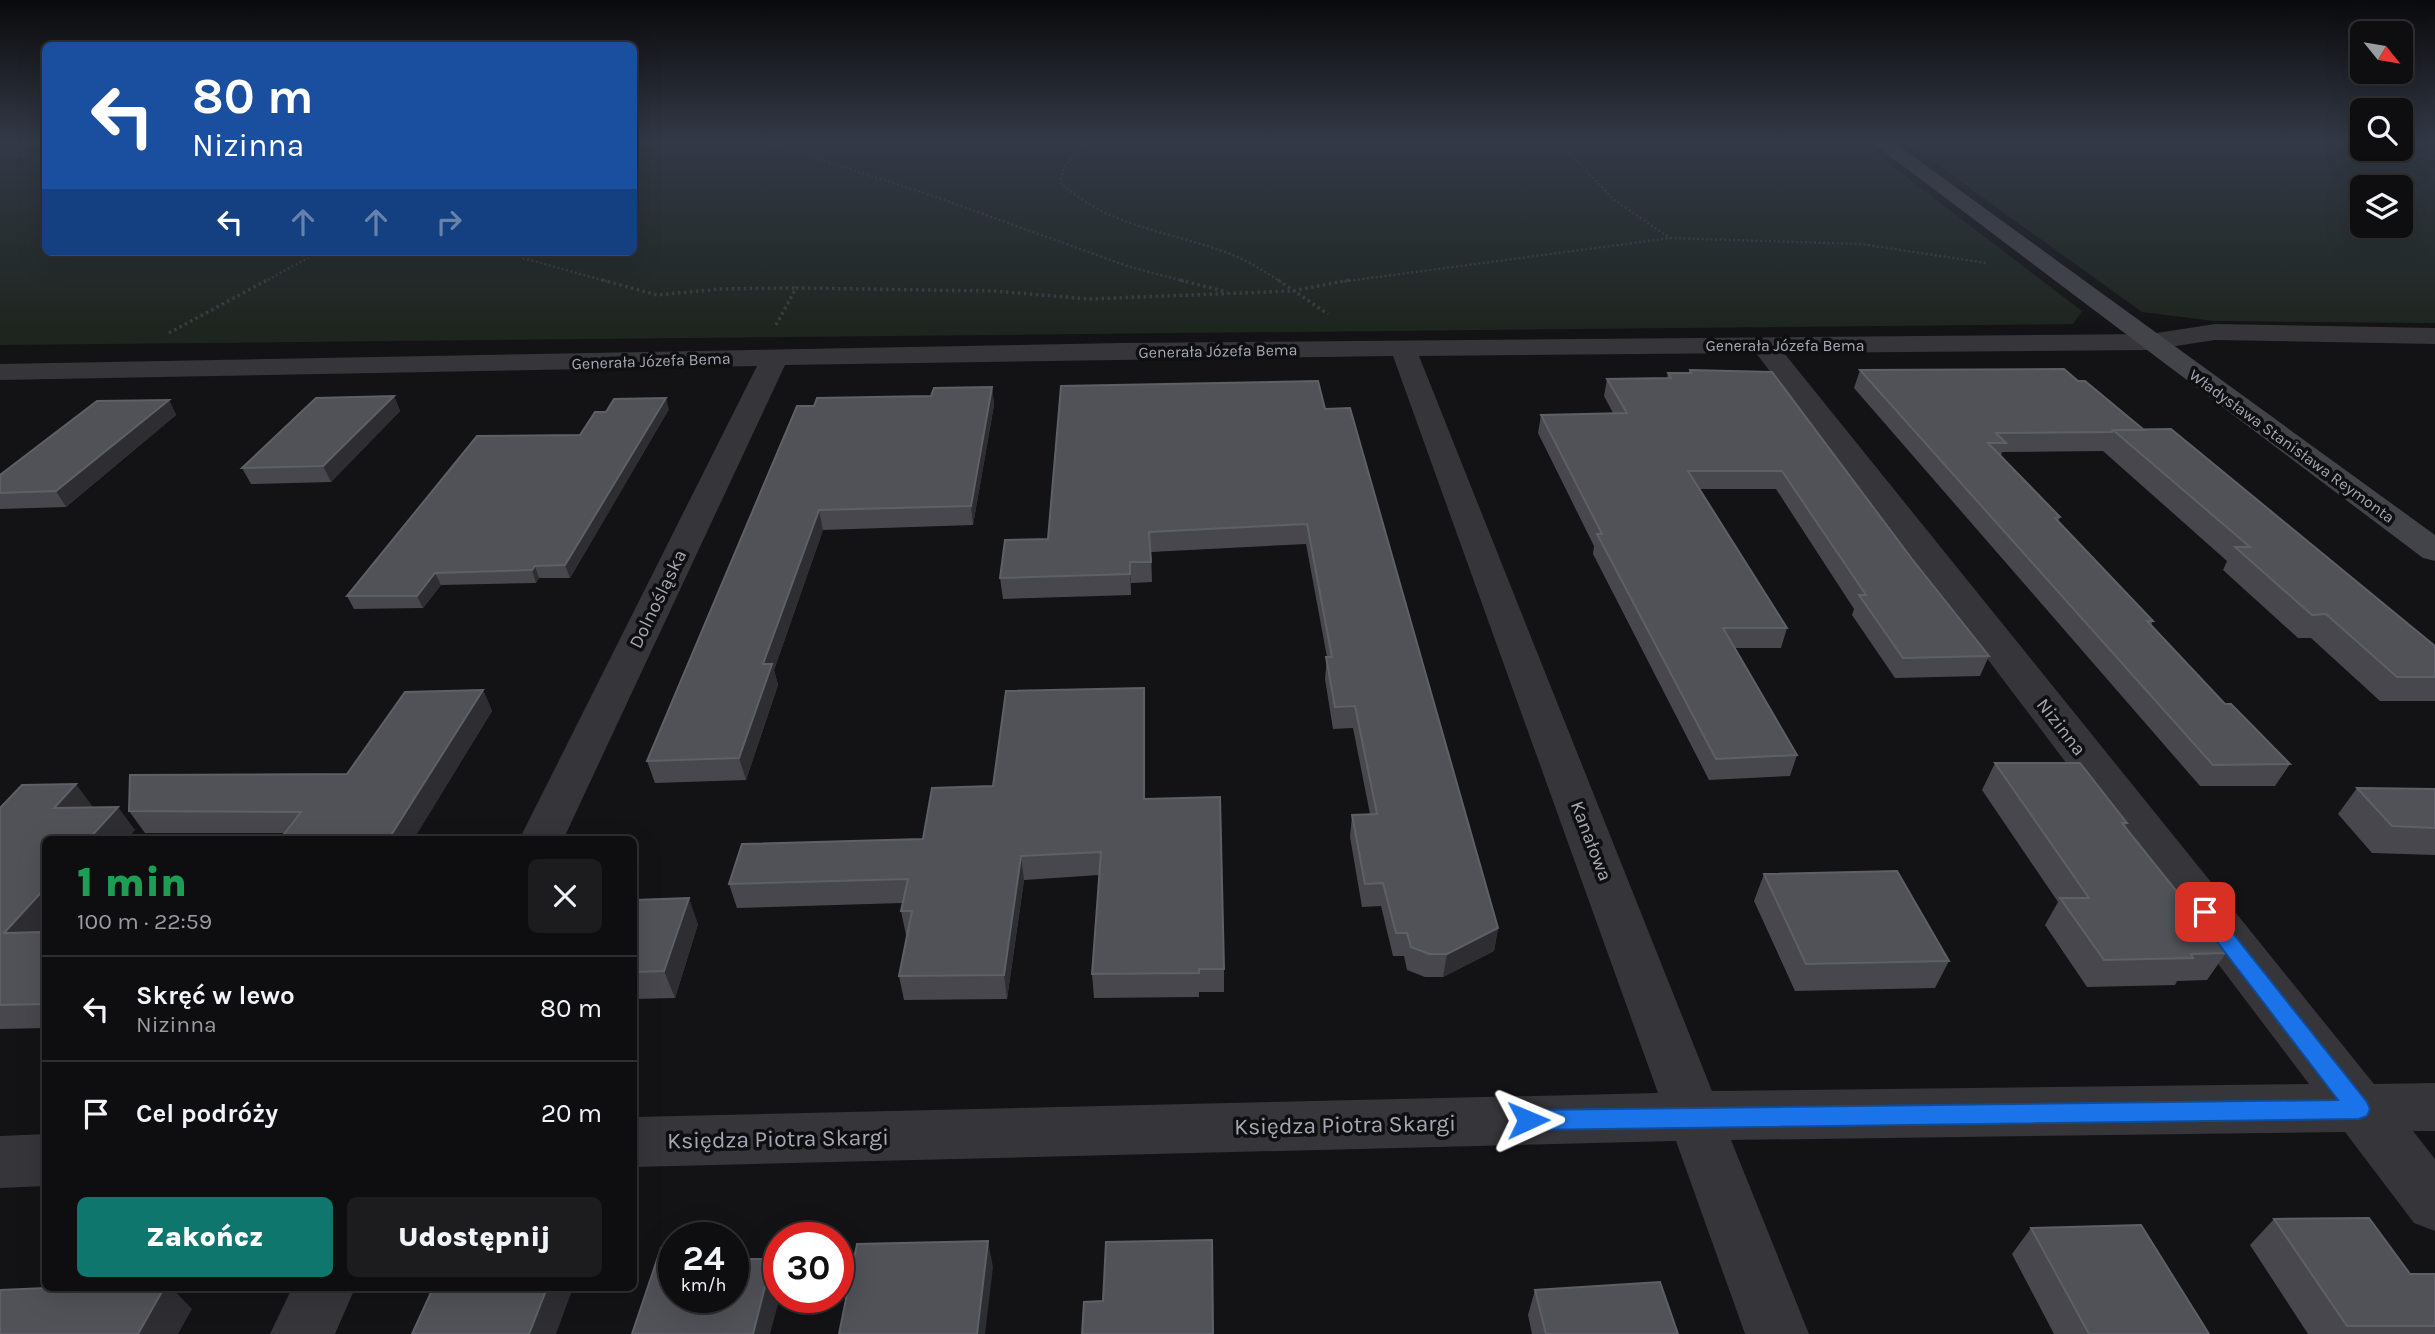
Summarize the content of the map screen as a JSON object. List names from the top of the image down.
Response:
{
  "streets": {
    "main road": ["Władysława Stanisława Reymonta"],
    "street": [
      "Generała Józefa Bema",
      "Dolnośląska",
      "Nizinna",
      "Kanałowa",
      "Księdza Piotra Skargi"
    ]
  },
  "crossings": [
    ["Generała Józefa Bema", "Władysława Stanisława Reymonta"],
    ["Generała Józefa Bema", "Dolnośląska"],
    ["Generała Józefa Bema", "Nizinna"],
    ["Generała Józefa Bema", "Kanałowa"],
    ["Nizinna", "Księdza Piotra Skargi"],
    ["Kanałowa", "Księdza Piotra Skargi"]
  ],
  "north": "bottom right",
  "page": {
    "turn": ["80 m", "Nizinna"],
    "heading": ["1 min", "100 m · 22:59"],
    "list": [
      {
        "name": "Skręć w lewo",
        "note": "Nizinna",
        "value": "80 m"
      },
      {
        "name": "Cel podróży",
        "value": "20 m"
      }
    ],
    "buttons": ["Zakończ", "Udostępnij"],
    "speed": "24 km/h",
    "limit": "30"
  }
}
